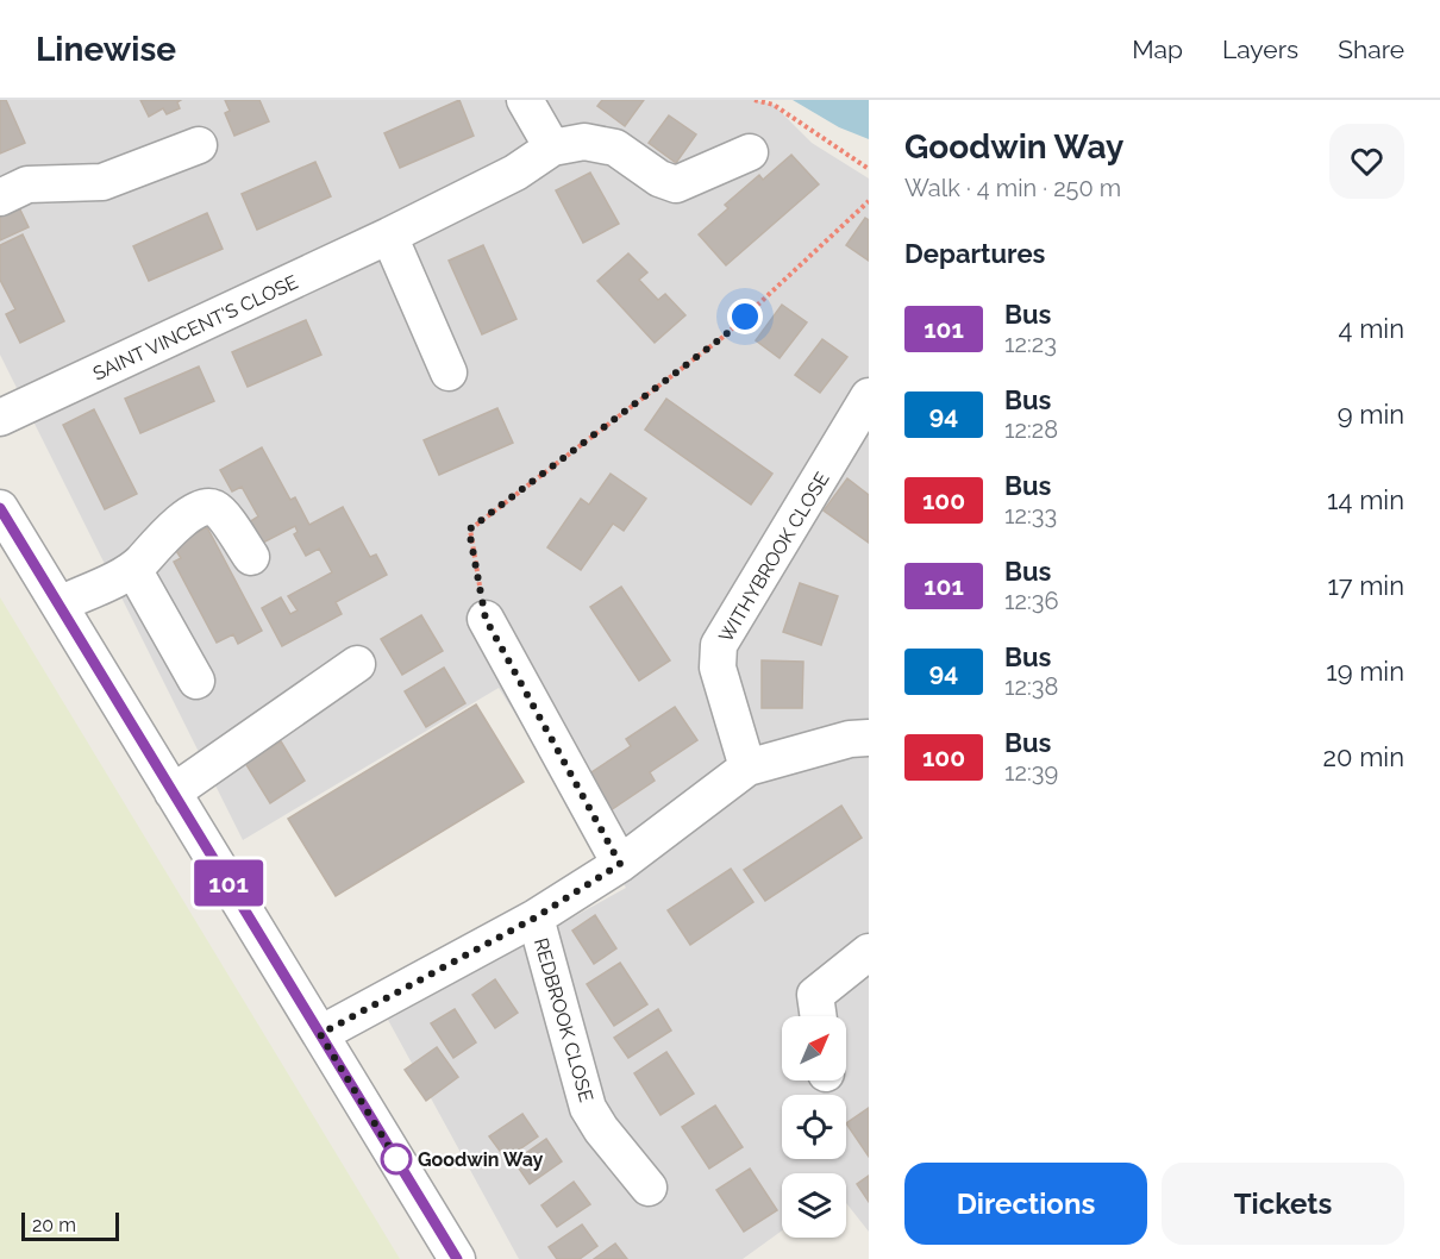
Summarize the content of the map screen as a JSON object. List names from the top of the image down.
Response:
{
  "streets": {
    "street": ["SAINT VINCENT'S CLOSE", "WITHYBROOK CLOSE", "REDBROOK CLOSE"]
  },
  "places": ["Goodwin Way"],
  "lines": ["bus line 101"],
  "scale_bar": "20 m",
  "north": "top right",
  "page": {
    "header": "Linewise",
    "nav": ["Map", "Layers", "Share"],
    "on_map": "101",
    "heading": [
      ["Goodwin Way", "Walk · 4 min · 250 m"],
      "Departures"
    ],
    "list": [
      {
        "mark": "101",
        "name": "Bus",
        "note": "12:23",
        "value": "4 min"
      },
      {
        "mark": "94",
        "name": "Bus",
        "note": "12:28",
        "value": "9 min"
      },
      {
        "mark": "100",
        "name": "Bus",
        "note": "12:33",
        "value": "14 min"
      },
      {
        "mark": "101",
        "name": "Bus",
        "note": "12:36",
        "value": "17 min"
      },
      {
        "mark": "94",
        "name": "Bus",
        "note": "12:38",
        "value": "19 min"
      },
      {
        "mark": "100",
        "name": "Bus",
        "note": "12:39",
        "value": "20 min"
      }
    ],
    "buttons": ["Directions", "Tickets"],
    "scale": "20 m"
  }
}
